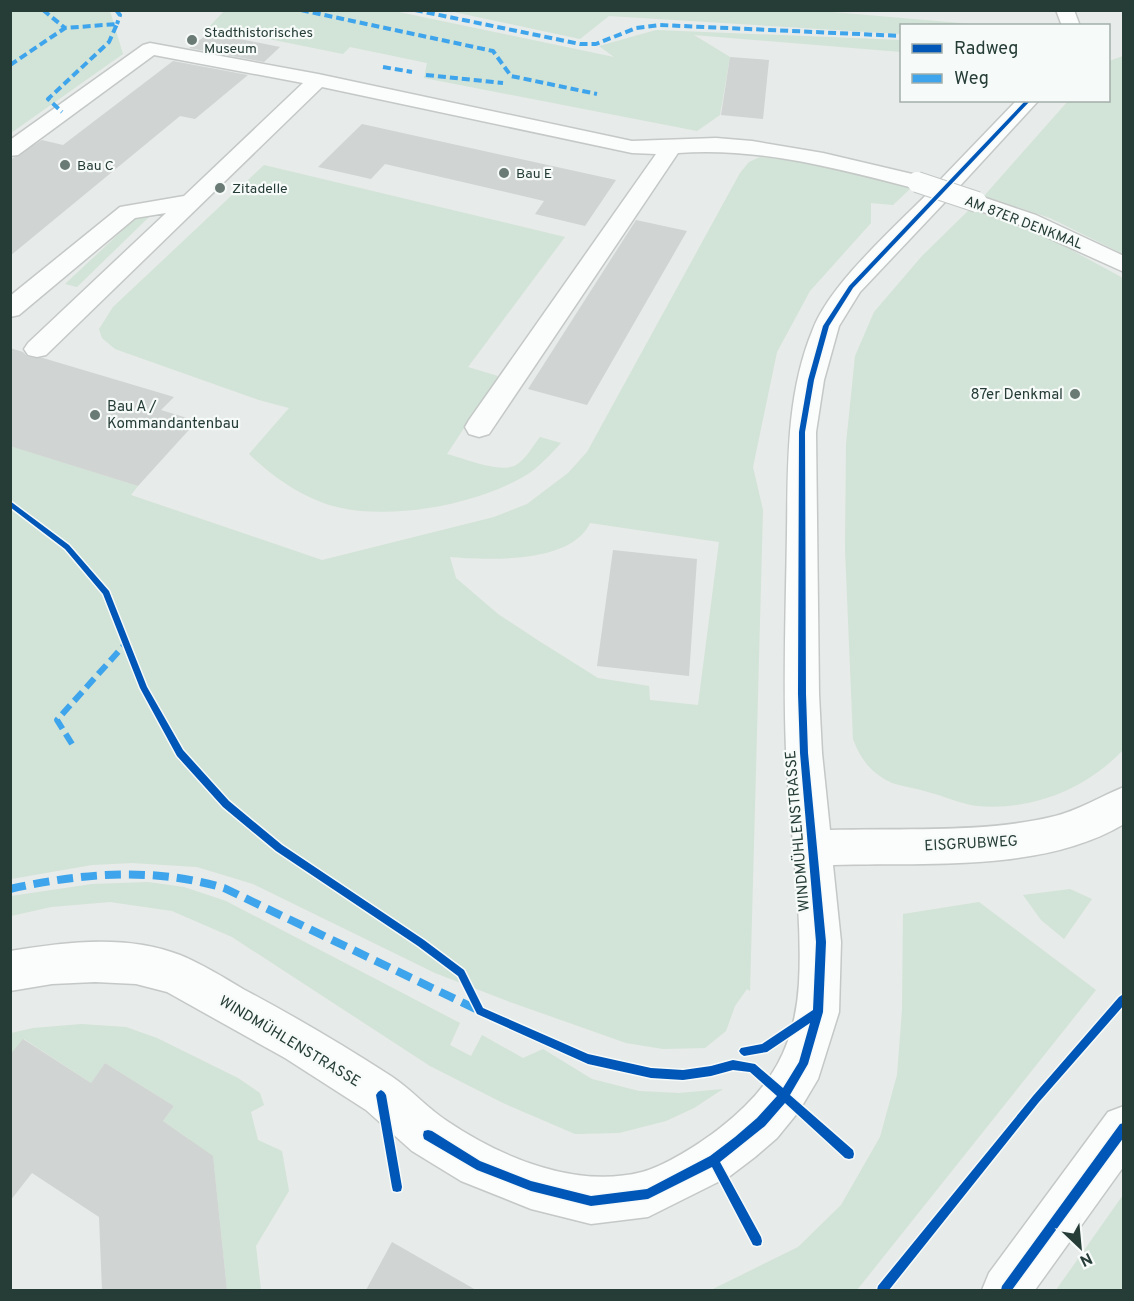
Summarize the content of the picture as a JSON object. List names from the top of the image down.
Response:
{
  "streets": {
    "street": ["AM 87ER DENKMAL", "WINDMÜHLENSTRASSE", "EISGRUBWEG"]
  },
  "crossings": [
    ["AM 87ER DENKMAL", "WINDMÜHLENSTRASSE"],
    ["WINDMÜHLENSTRASSE", "EISGRUBWEG"]
  ],
  "places": [
    "Stadthistorisches Museum",
    "Bau C",
    "Bau E",
    "Zitadelle",
    "87er Denkmal",
    "Bau A / Kommandantenbau"
  ],
  "legend": ["Radweg", "Weg"],
  "north": "bottom right"
}
